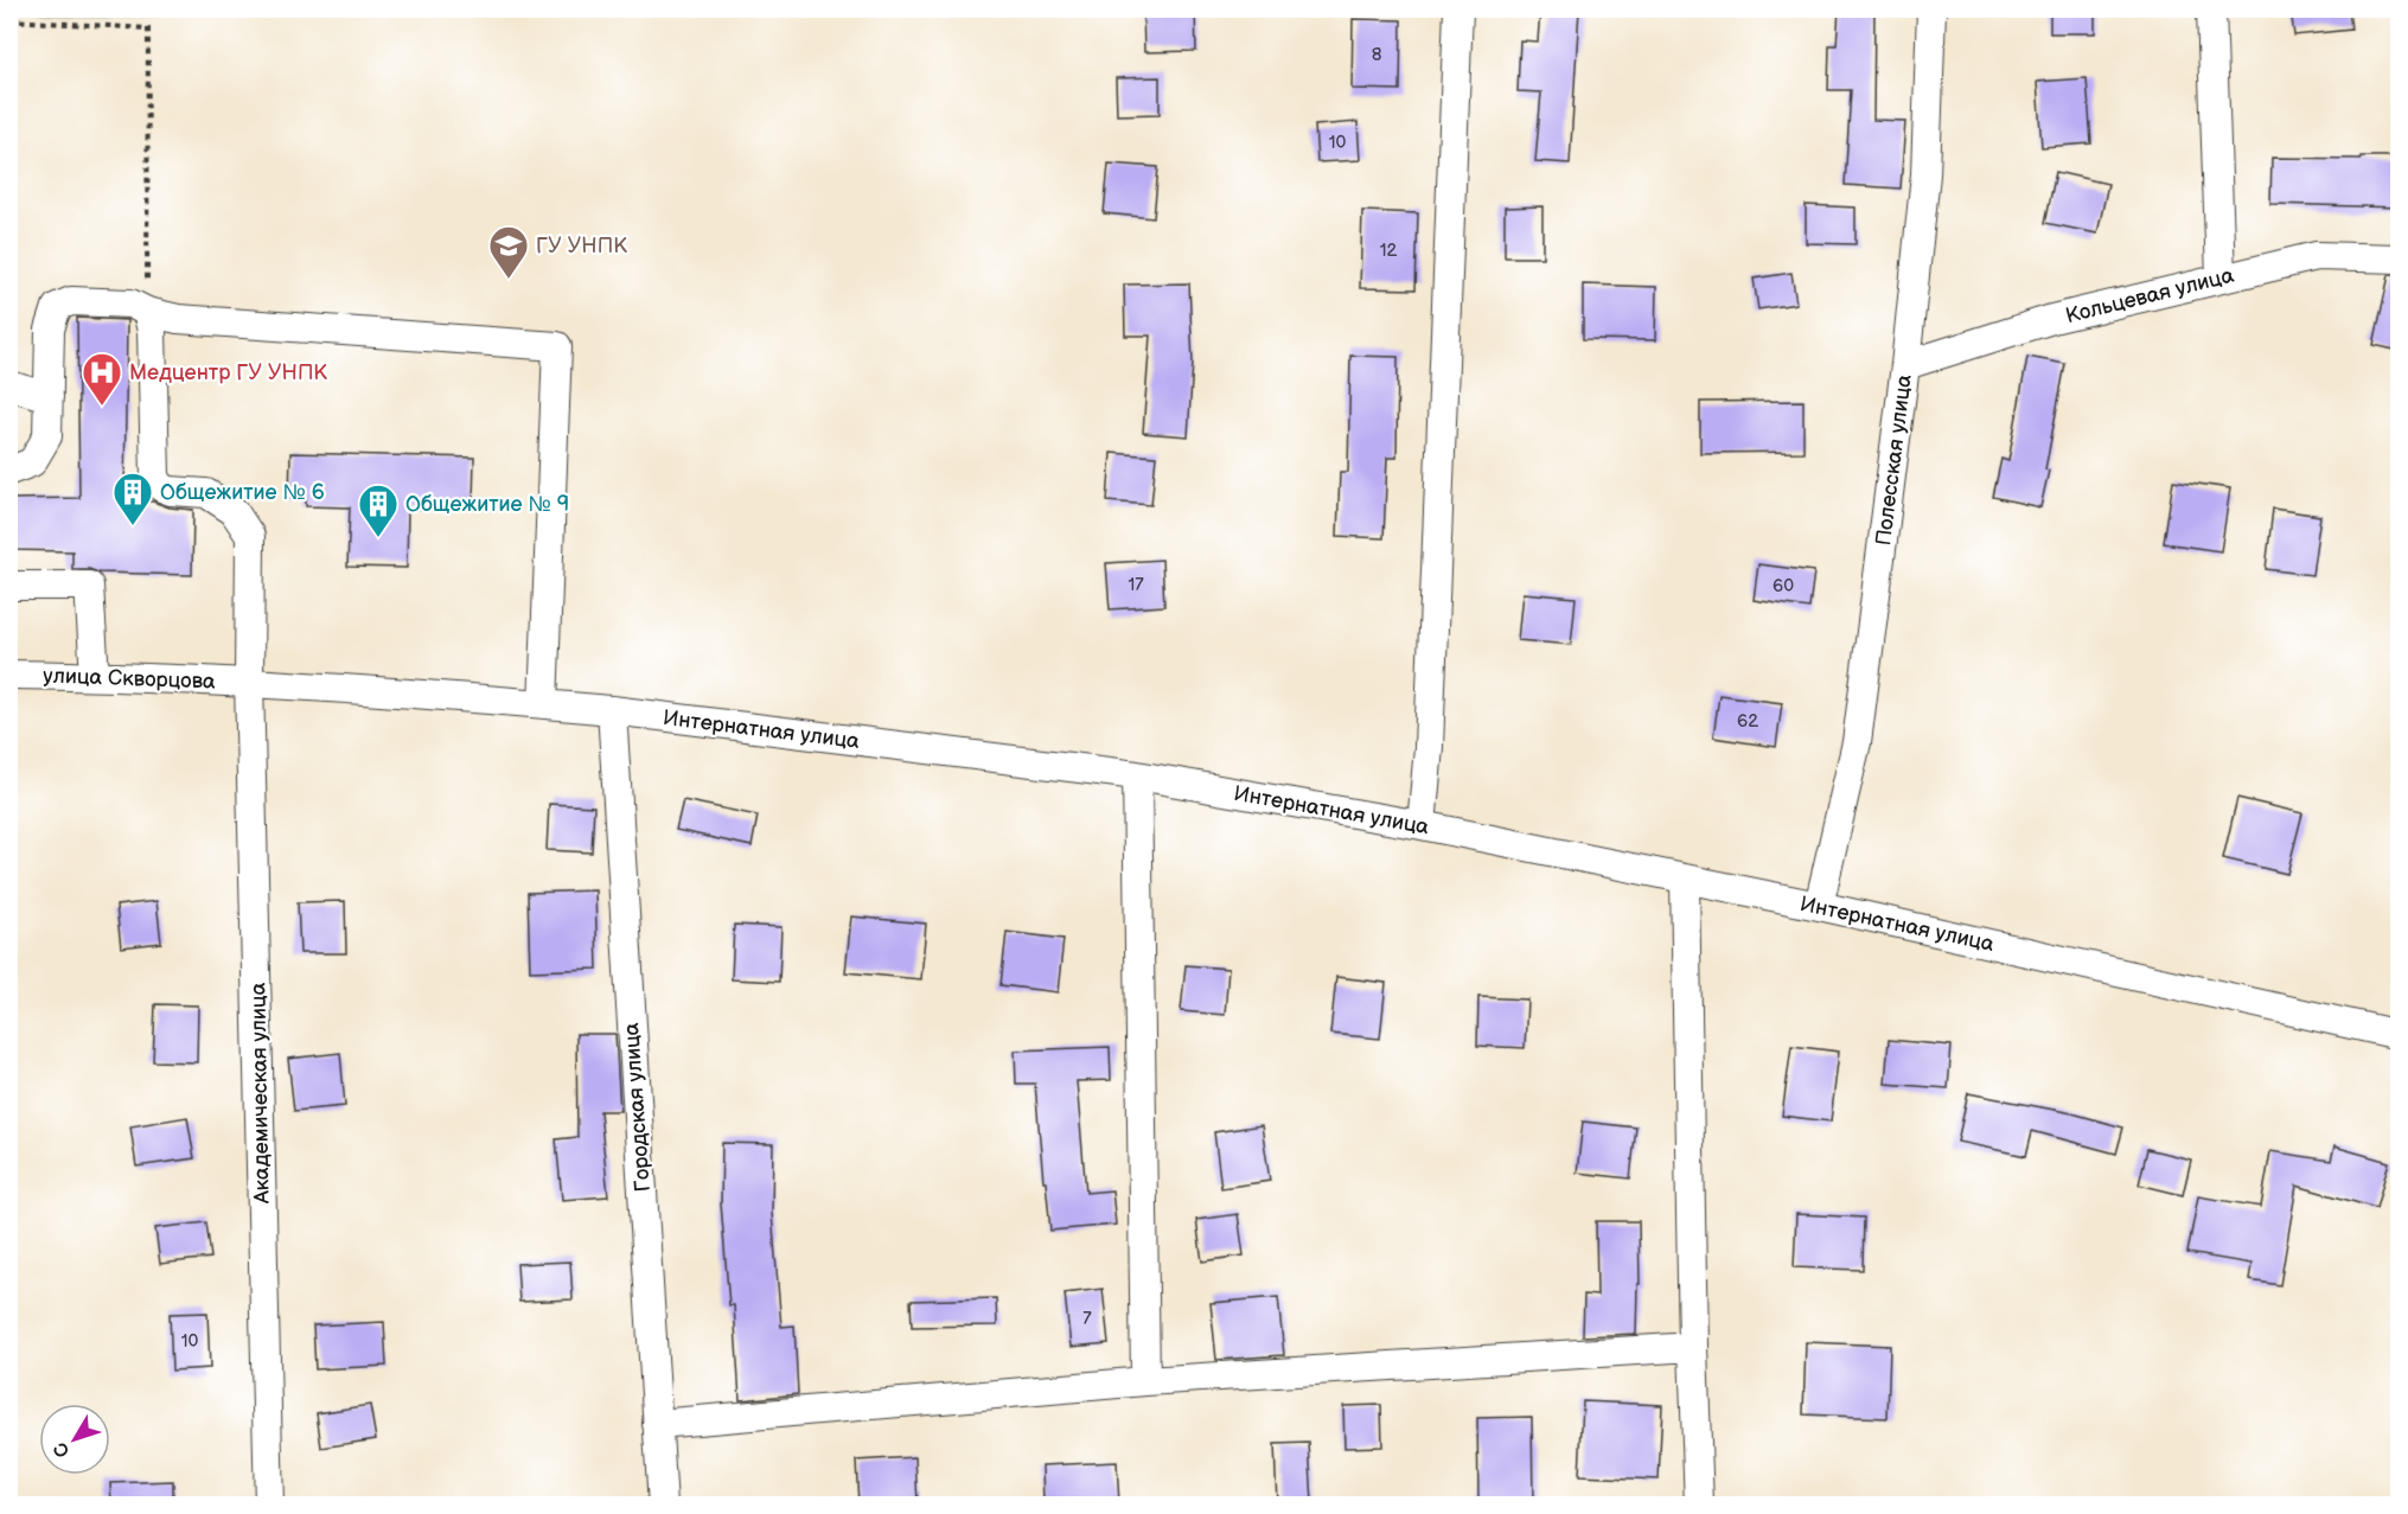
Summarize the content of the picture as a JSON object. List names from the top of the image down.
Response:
{
  "streets": {
    "street": [
      "Кольцевая улица",
      "Полесская улица",
      "улица Скворцова",
      "Интернатная улица",
      "Академическая улица",
      "Городская улица"
    ]
  },
  "crossings": [
    ["Кольцевая улица", "Полесская улица"],
    ["Полесская улица", "Интернатная улица"],
    ["улица Скворцова", "Интернатная улица"],
    ["улица Скворцова", "Академическая улица"],
    ["Интернатная улица", "Академическая улица"],
    ["Интернатная улица", "Городская улица"]
  ],
  "places": {
    "school or university": ["ГУ УНПК"],
    "hospital": ["Медцентр ГУ УНПК"],
    "building": ["Общежитие № 6", "Общежитие № 9"]
  },
  "house_numbers": [
    "8",
    "10",
    "12",
    "17",
    "60",
    "62",
    "7",
    "10"
  ],
  "north": "bottom left"
}
